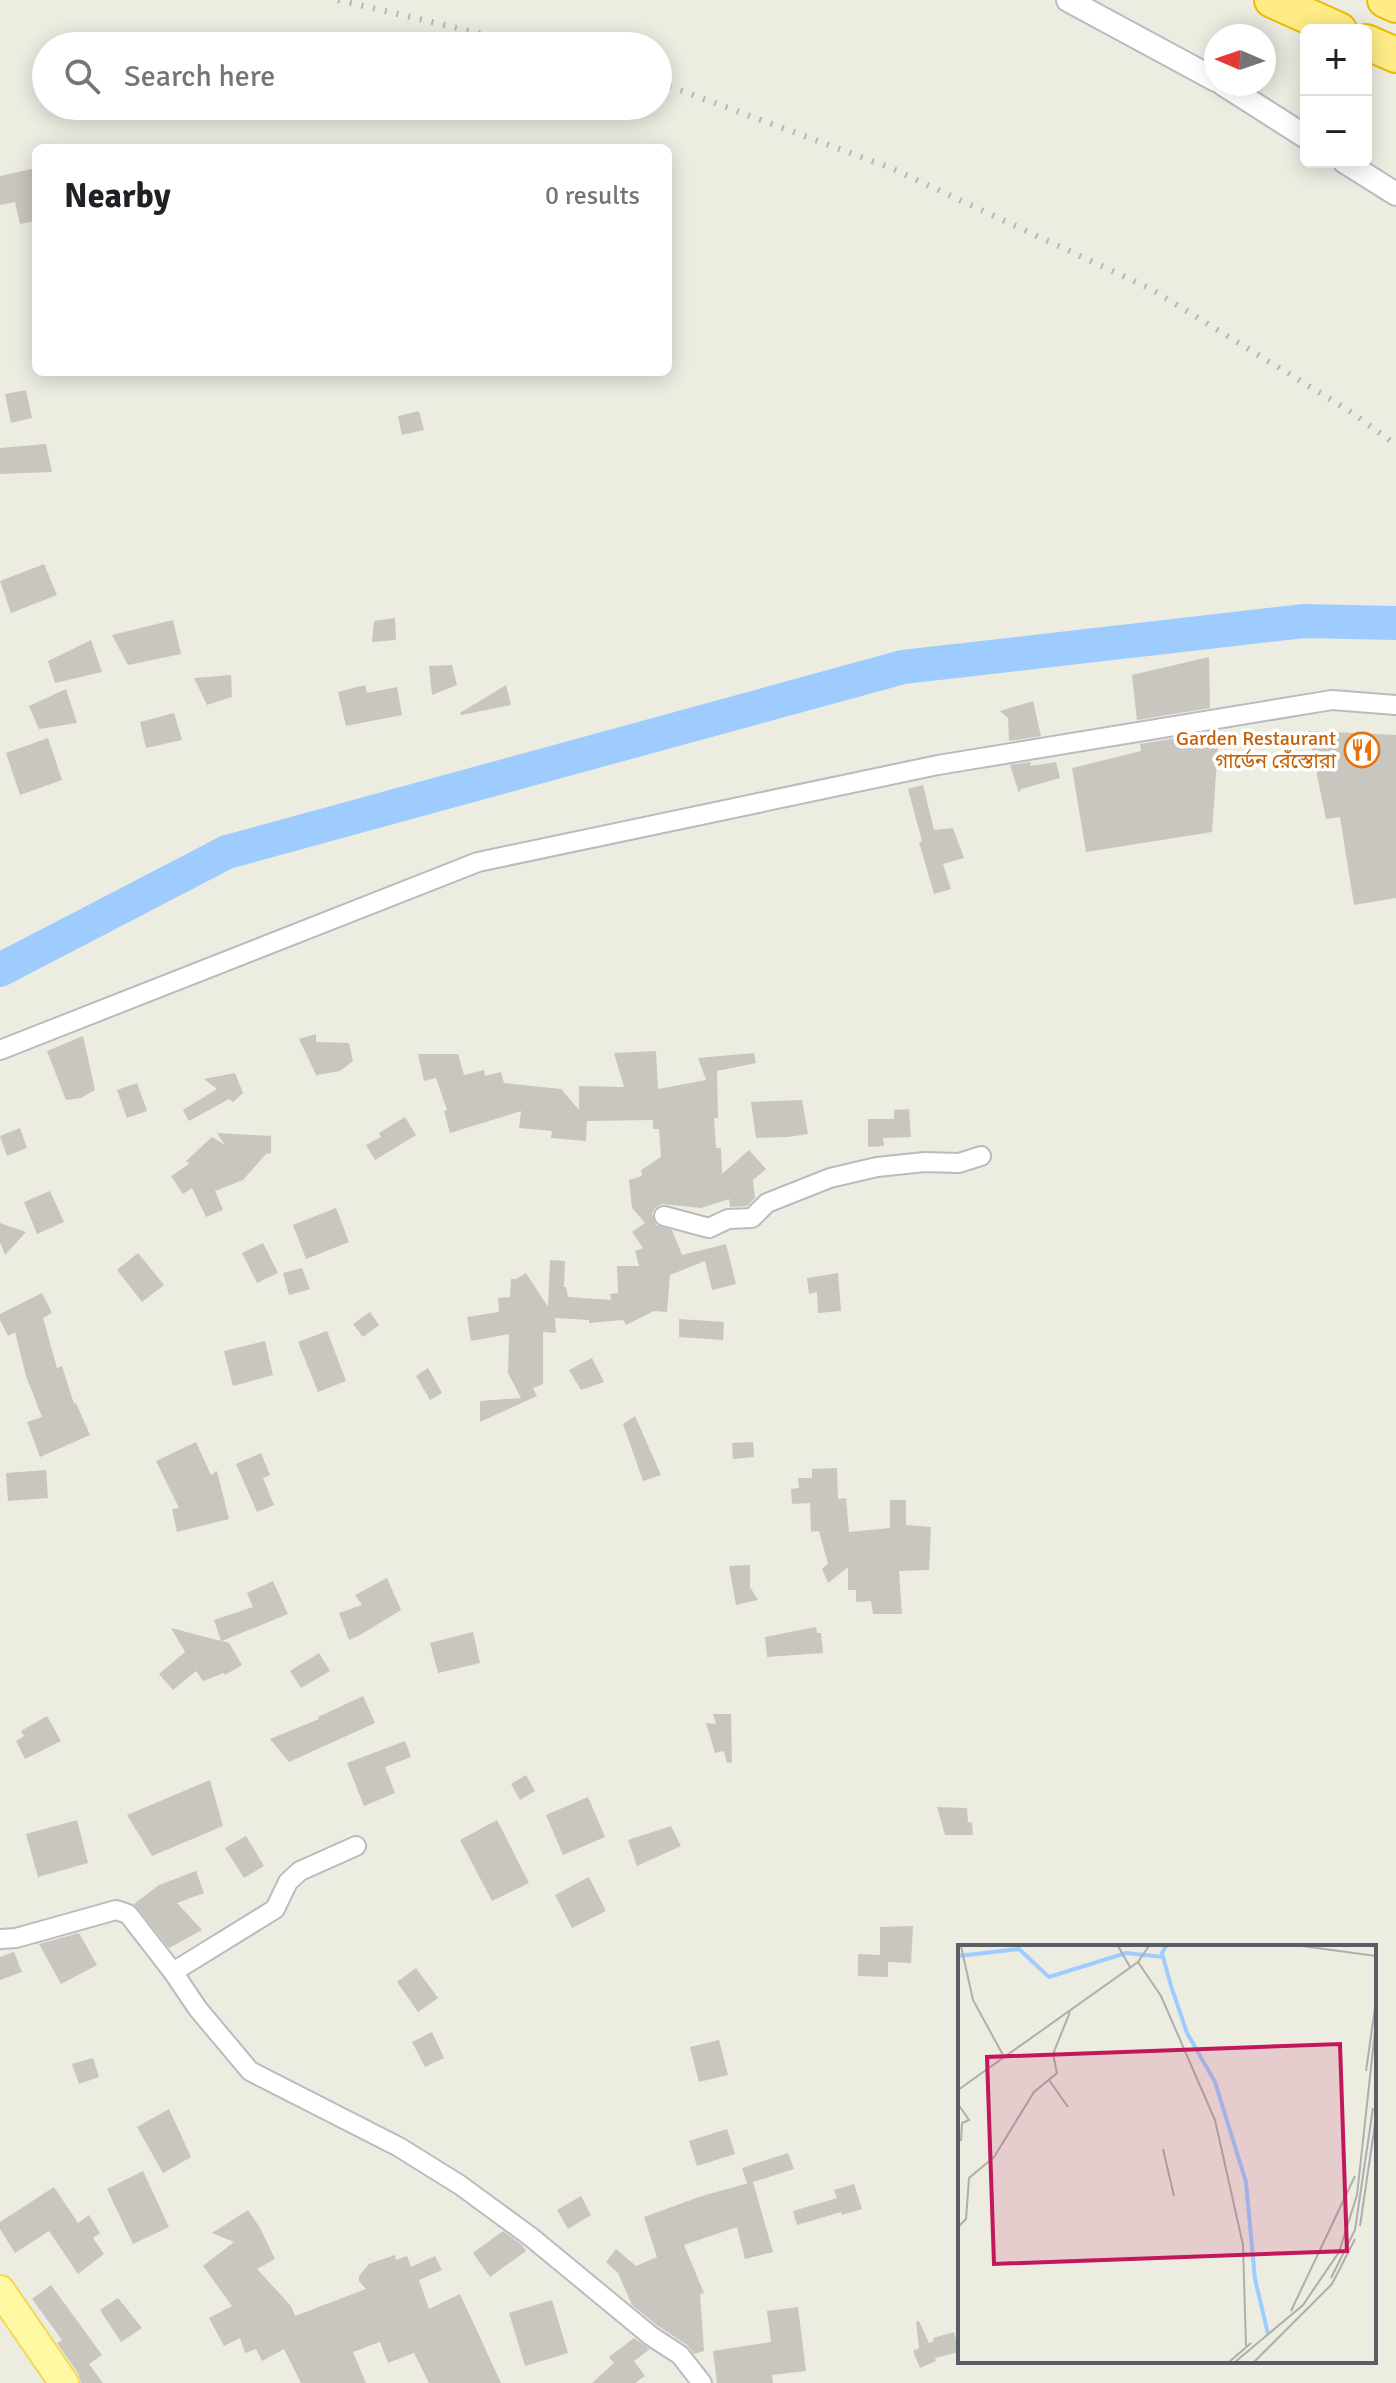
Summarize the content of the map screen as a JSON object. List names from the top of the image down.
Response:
{
  "places": {
    "restaurant": ["Garden Restaurant গার্ডেন রেঁস্তোরা"]
  },
  "north": "left",
  "page": {
    "map_buttons": ["+", "−"],
    "search": "Search here",
    "heading": ["Nearby", "0 results"]
  }
}
